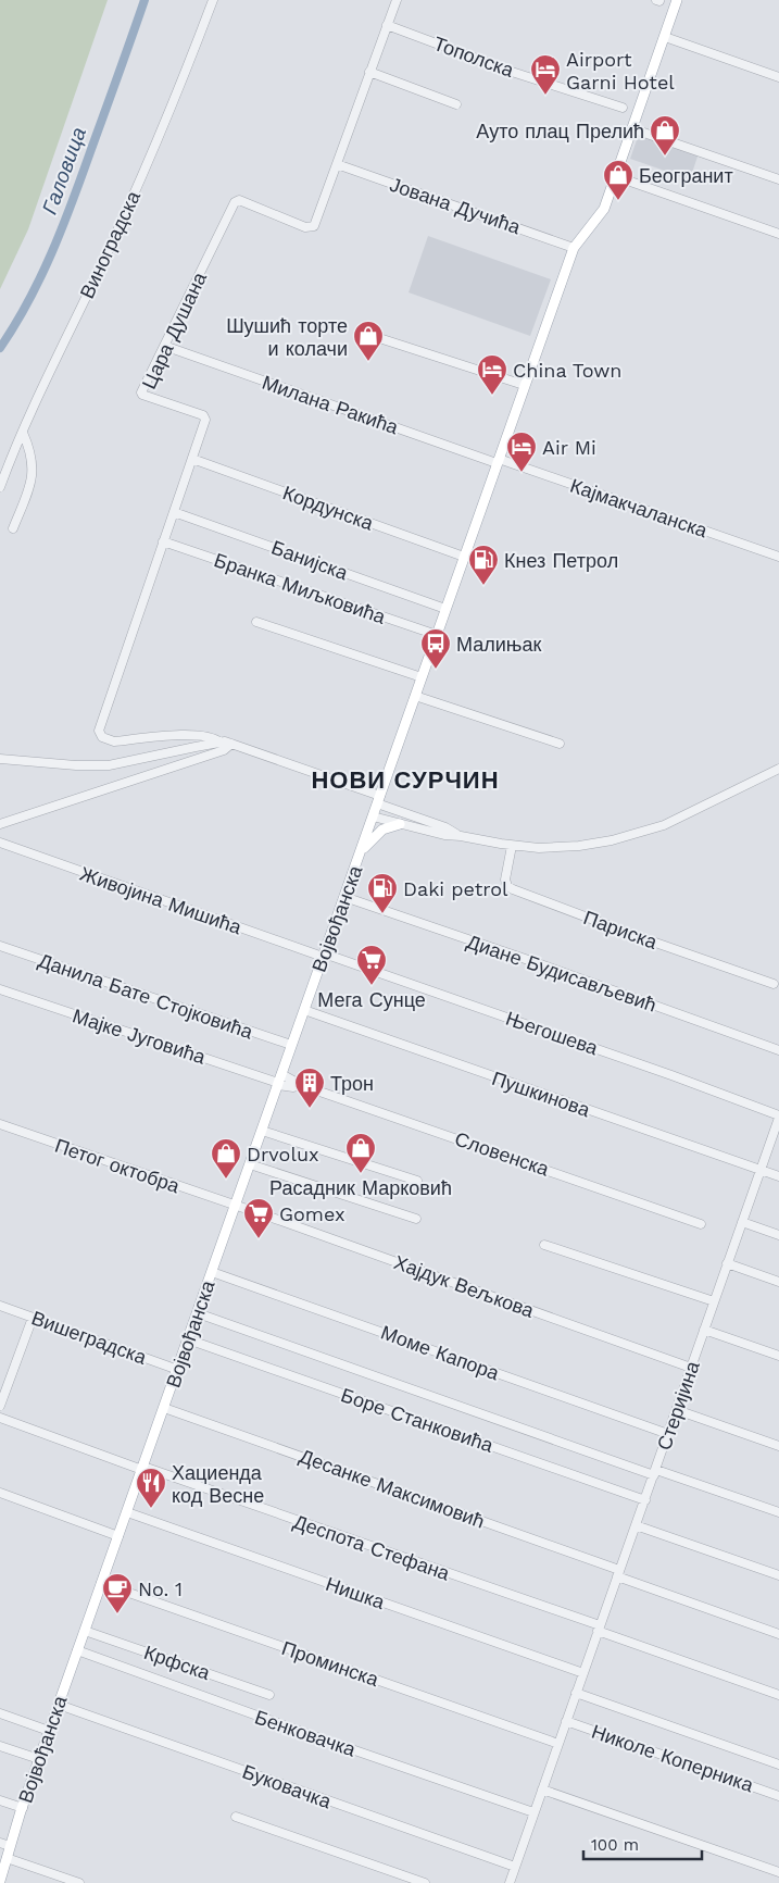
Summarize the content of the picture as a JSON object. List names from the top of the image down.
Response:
{
  "streets": {
    "main road": ["Војвођанска"],
    "street": [
      "Тополска",
      "Јована Дучића",
      "Виноградска",
      "Цара Душана",
      "Милана Ракића",
      "Кордунска",
      "Кајмакчаланска",
      "Банијска",
      "Бранка Миљковића",
      "Живојина Мишића",
      "Париска",
      "Диане Будисављевић",
      "Данила Бате Стојковића",
      "Његошева",
      "Мајке Југовића",
      "Пушкинова",
      "Словенска",
      "Петог октобра",
      "Хајдук Вељкова",
      "Вишеградска",
      "Моме Капора",
      "Стеријина",
      "Боре Станковића",
      "Десанке Максимовић",
      "Деспота Стефана",
      "Нишка",
      "Крфска",
      "Проминска",
      "Бенковачка",
      "Николе Коперника",
      "Буковачка"
    ]
  },
  "crossings": [
    ["Тополска", "Цара Душана"],
    ["Јована Дучића", "Цара Душана"],
    ["Јована Дучића", "Војвођанска"],
    ["Цара Душана", "Милана Ракића"],
    ["Цара Душана", "Кордунска"],
    ["Цара Душана", "Банијска"],
    ["Цара Душана", "Бранка Миљковића"],
    ["Милана Ракића", "Кајмакчаланска"],
    ["Милана Ракића", "Војвођанска"],
    ["Кордунска", "Војвођанска"],
    ["Кајмакчаланска", "Војвођанска"],
    ["Банијска", "Војвођанска"],
    ["Бранка Миљковића", "Војвођанска"],
    ["Живојина Мишића", "Војвођанска"],
    ["Живојина Мишића", "Његошева"],
    ["Војвођанска", "Диане Будисављевић"],
    ["Војвођанска", "Данила Бате Стојковића"],
    ["Војвођанска", "Његошева"],
    ["Војвођанска", "Мајке Југовића"],
    ["Војвођанска", "Пушкинова"],
    ["Војвођанска", "Словенска"],
    ["Војвођанска", "Петог октобра"],
    ["Војвођанска", "Хајдук Вељкова"],
    ["Војвођанска", "Вишеградска"],
    ["Војвођанска", "Моме Капора"],
    ["Војвођанска", "Боре Станковића"],
    ["Војвођанска", "Десанке Максимовић"],
    ["Војвођанска", "Деспота Стефана"],
    ["Војвођанска", "Нишка"],
    ["Војвођанска", "Крфска"],
    ["Војвођанска", "Проминска"],
    ["Војвођанска", "Бенковачка"],
    ["Војвођанска", "Буковачка"],
    ["Његошева", "Стеријина"],
    ["Мајке Југовића", "Словенска"],
    ["Пушкинова", "Стеријина"],
    ["Петог октобра", "Хајдук Вељкова"],
    ["Хајдук Вељкова", "Стеријина"],
    ["Моме Капора", "Стеријина"],
    ["Стеријина", "Боре Станковића"],
    ["Стеријина", "Десанке Максимовић"],
    ["Стеријина", "Деспота Стефана"],
    ["Стеријина", "Нишка"],
    ["Стеријина", "Проминска"],
    ["Стеријина", "Бенковачка"],
    ["Стеријина", "Николе Коперника"],
    ["Стеријина", "Буковачка"]
  ],
  "districts": ["НОВИ СУРЧИН"],
  "water": ["Галовица"],
  "places": {
    "hotel": ["Airport Garni Hotel", "China Town", "Air Mi"],
    "shop": [
      "Ауто плац Прелић",
      "Београнит",
      "Шушић торте и колачи",
      "Расадник Марковић",
      "Drvolux"
    ],
    "fuel station": ["Кнез Петрол", "Daki petrol"],
    "bus stop": ["Малињак"],
    "supermarket": ["Мега Сунце", "Gomex"],
    "building": ["Трон"],
    "restaurant": ["Хациенда код Весне"],
    "cafe": ["No. 1"]
  },
  "scale_bar": "100 m"
}
